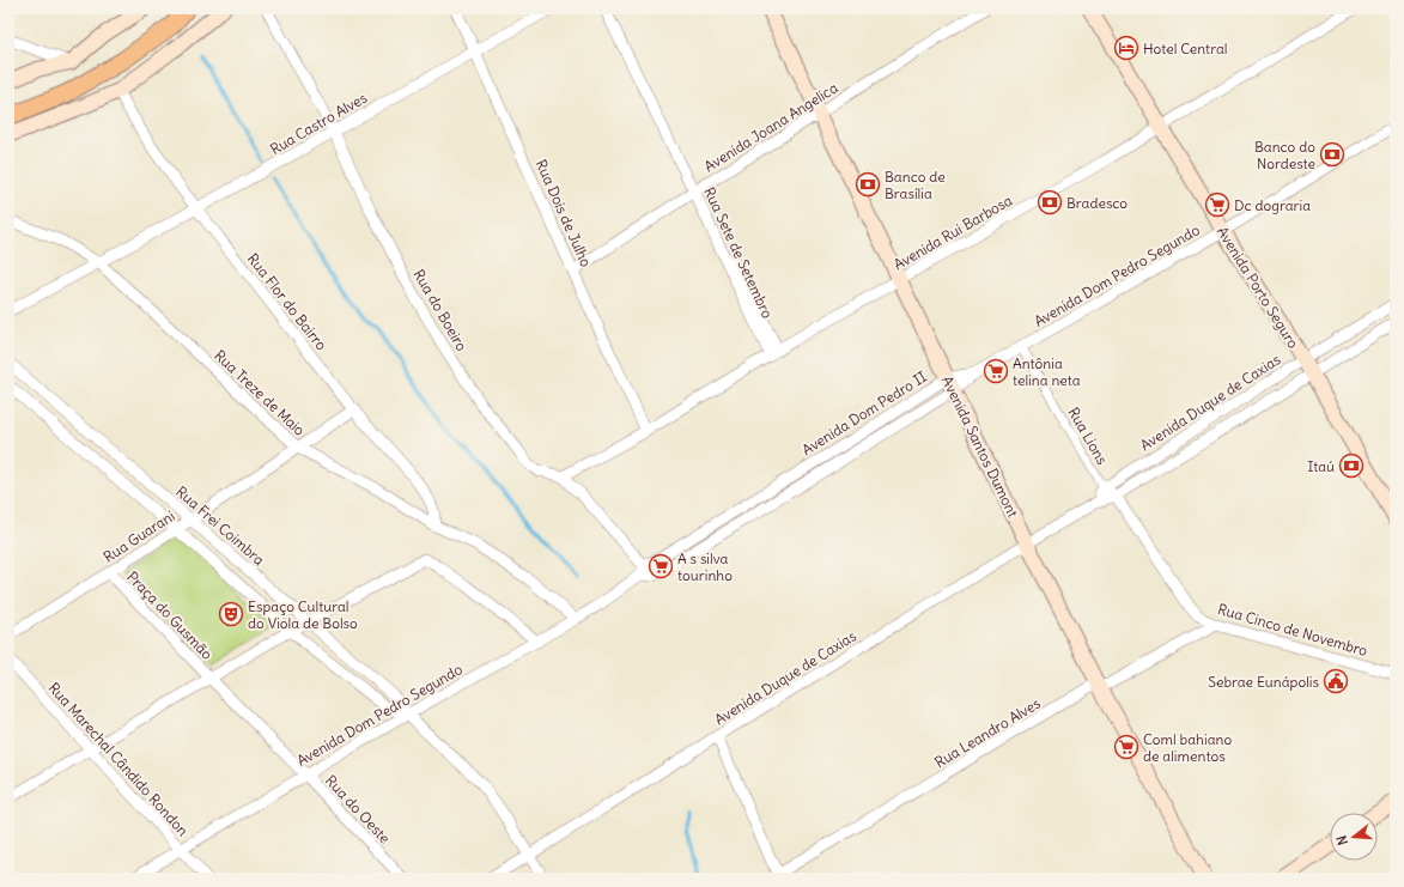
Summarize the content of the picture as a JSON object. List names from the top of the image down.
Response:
{
  "streets": {
    "main road": ["Avenida Porto Seguro", "Avenida Santos Dumont"],
    "street": [
      "Rua Castro Alves",
      "Avenida Joana Angelica",
      "Rua Dois de Julho",
      "Avenida Rui Barbosa",
      "Rua Sete de Setembro",
      "Avenida Dom Pedro Segundo",
      "Rua Flor do Bairro",
      "Rua do Boeiro",
      "Rua Treze de Maio",
      "Avenida Duque de Caxias",
      "Avenida Dom Pedro II",
      "Rua Lions",
      "Rua Frei Coimbra",
      "Rua Guarani",
      "Praça do Gusmão",
      "Rua Cinco de Novembro",
      "Rua Leandro Alves",
      "Rua Marechal Cândido Rondon",
      "Rua do Oeste"
    ]
  },
  "crossings": [
    ["Rua Castro Alves", "Rua Dois de Julho"],
    ["Rua Castro Alves", "Rua Flor do Bairro"],
    ["Rua Castro Alves", "Rua do Boeiro"],
    ["Rua Castro Alves", "Rua Treze de Maio"],
    ["Avenida Joana Angelica", "Rua Dois de Julho"],
    ["Avenida Joana Angelica", "Rua Sete de Setembro"],
    ["Avenida Joana Angelica", "Avenida Santos Dumont"],
    ["Rua Dois de Julho", "Avenida Rui Barbosa"],
    ["Avenida Rui Barbosa", "Rua Sete de Setembro"],
    ["Avenida Rui Barbosa", "Avenida Porto Seguro"],
    ["Avenida Rui Barbosa", "Rua do Boeiro"],
    ["Avenida Rui Barbosa", "Avenida Santos Dumont"],
    ["Avenida Dom Pedro Segundo", "Avenida Porto Seguro"],
    ["Avenida Dom Pedro Segundo", "Rua Treze de Maio"],
    ["Avenida Dom Pedro Segundo", "Avenida Dom Pedro II"],
    ["Avenida Dom Pedro Segundo", "Rua Lions"],
    ["Avenida Dom Pedro Segundo", "Rua Frei Coimbra"],
    ["Avenida Dom Pedro Segundo", "Rua Marechal Cândido Rondon"],
    ["Avenida Dom Pedro Segundo", "Rua do Oeste"],
    ["Avenida Porto Seguro", "Avenida Duque de Caxias"],
    ["Rua Flor do Bairro", "Rua Treze de Maio"],
    ["Rua Flor do Bairro", "Rua Guarani"],
    ["Rua Treze de Maio", "Rua Guarani"],
    ["Avenida Duque de Caxias", "Rua Lions"],
    ["Avenida Duque de Caxias", "Avenida Santos Dumont"],
    ["Avenida Duque de Caxias", "Rua Frei Coimbra"],
    ["Avenida Duque de Caxias", "Rua Cinco de Novembro"],
    ["Avenida Dom Pedro II", "Avenida Santos Dumont"],
    ["Rua Lions", "Rua Cinco de Novembro"],
    ["Avenida Santos Dumont", "Rua Leandro Alves"],
    ["Rua Frei Coimbra", "Rua Guarani"],
    ["Rua Guarani", "Praça do Gusmão"],
    ["Praça do Gusmão", "Rua do Oeste"],
    ["Rua Cinco de Novembro", "Rua Leandro Alves"]
  ],
  "places": {
    "hotel": ["Hotel Central"],
    "bank": [
      "Banco do Nordeste",
      "Banco de Brasília",
      "Bradesco",
      "Itaú"
    ],
    "supermarket": [
      "Dc dograria",
      "Antônia telina neta",
      "A s silva tourinho",
      "Coml bahiano de alimentos"
    ],
    "theatre": ["Espaço Cultural do Viola de Bolso"],
    "public building": ["Sebrae Eunápolis"]
  },
  "north": "left"
}
